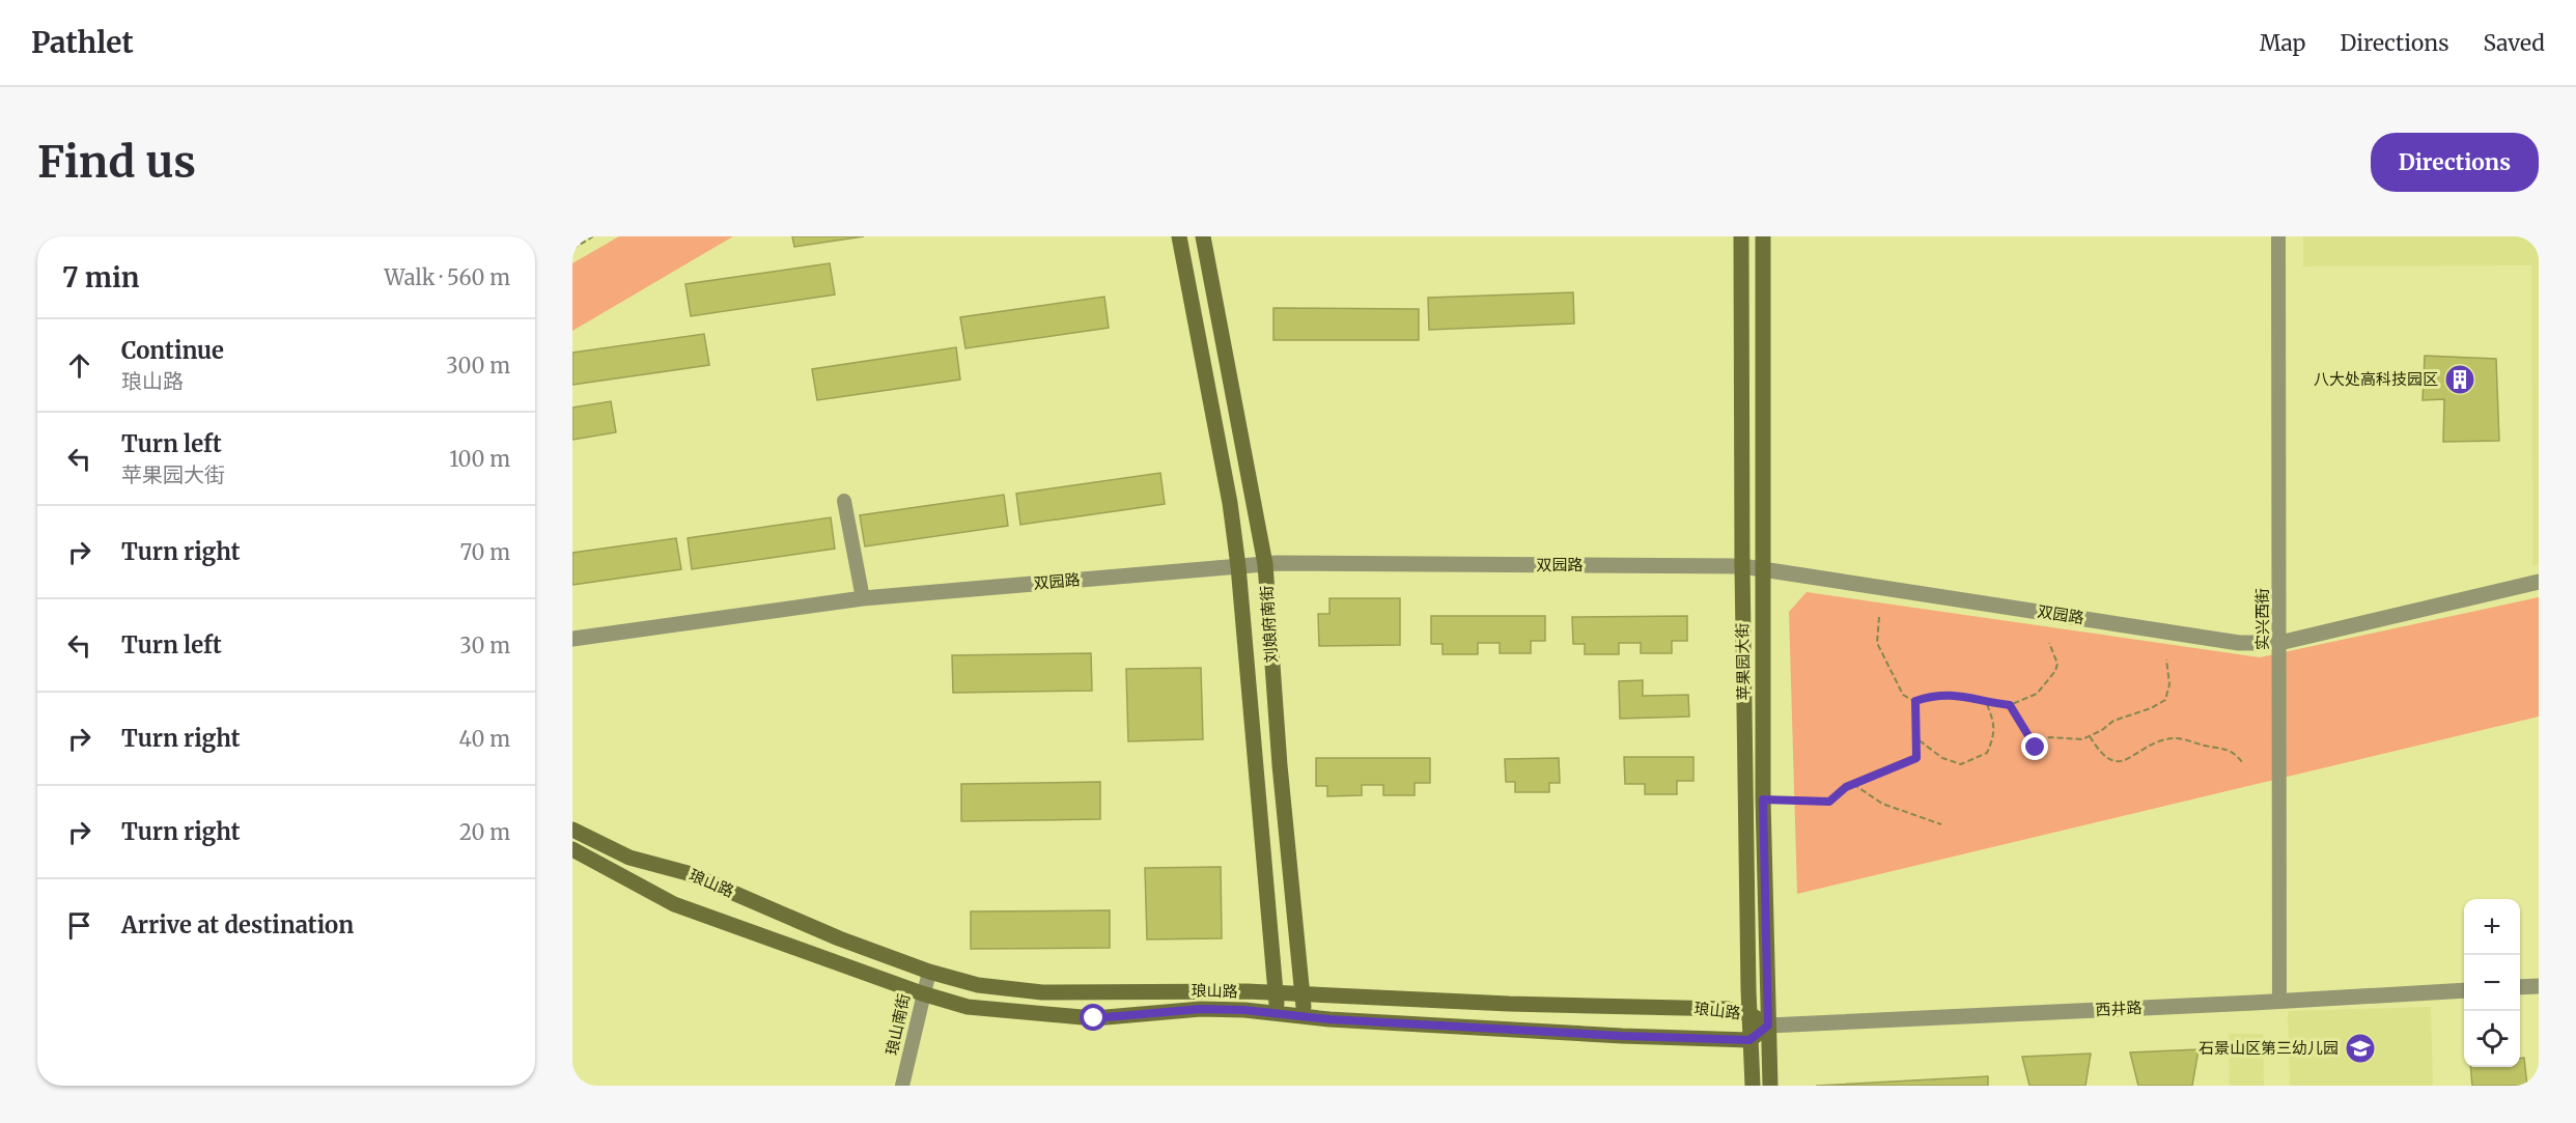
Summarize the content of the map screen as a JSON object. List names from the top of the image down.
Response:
{
  "streets": {
    "main road": ["刘娘府南街", "苹果园大街", "琅山路"],
    "street": [
      "双园路",
      "实兴西街",
      "西井路",
      "琅山南街"
    ]
  },
  "crossings": [
    ["双园路", "实兴西街"],
    ["双园路", "刘娘府南街"],
    ["双园路", "苹果园大街"],
    ["实兴西街", "西井路"],
    ["刘娘府南街", "琅山路"],
    ["苹果园大街", "琅山路"],
    ["苹果园大街", "西井路"],
    ["琅山路", "西井路"],
    ["琅山路", "琅山南街"]
  ],
  "places": {
    "building": ["八大处高科技园区"],
    "school or university": ["石景山区第三幼儿园"]
  },
  "page": {
    "header": "Pathlet",
    "nav": ["Map", "Directions", "Saved"],
    "buttons": "Directions",
    "title": "Find us",
    "heading": ["7 min", "Walk · 560 m"],
    "list": [
      ["Continue", "琅山路", "300 m"],
      ["Turn left", "苹果园大街", "100 m"],
      ["Turn right", "70 m"],
      ["Turn left", "30 m"],
      ["Turn right", "40 m"],
      ["Turn right", "20 m"],
      "Arrive at destination"
    ],
    "map_buttons": ["+", "−"]
  }
}
